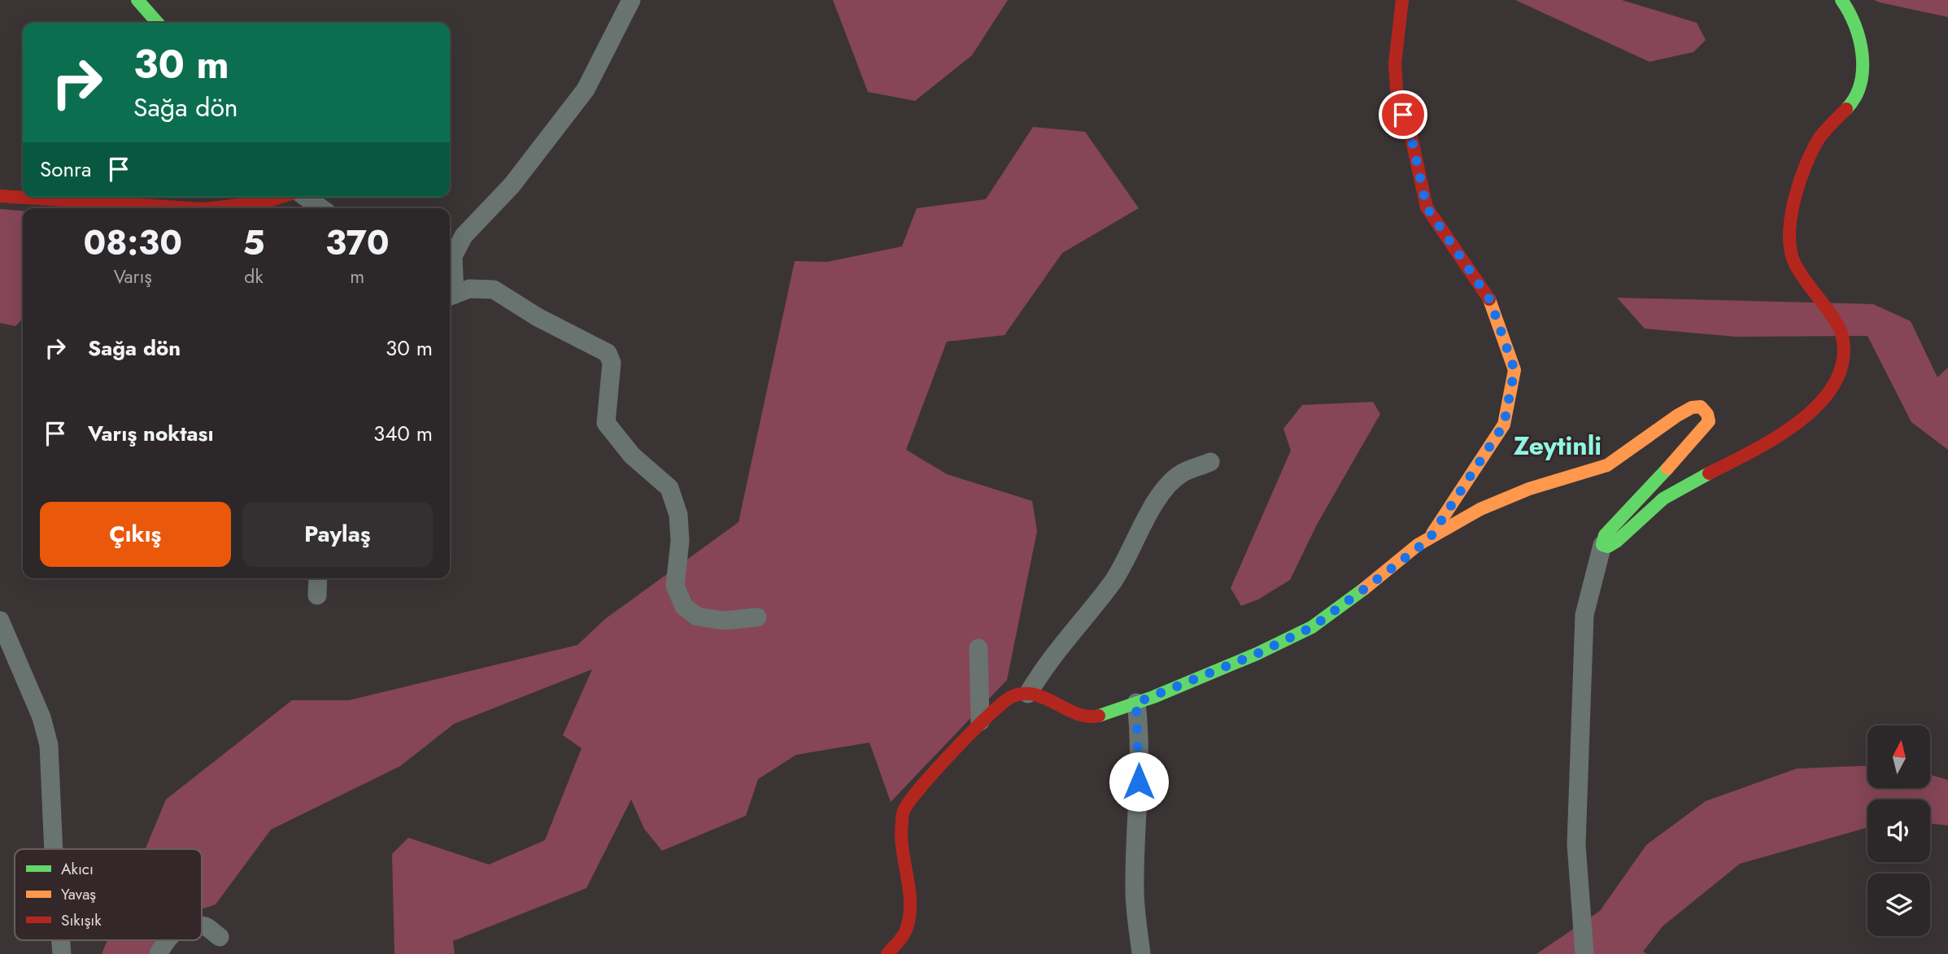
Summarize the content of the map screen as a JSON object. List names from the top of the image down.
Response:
{
  "districts": ["Zeytinli"],
  "legend": ["Akıcı", "Yavaş", "Sıkışık"],
  "north": "top",
  "page": {
    "turn": ["30 m", "Sağa dön"],
    "then": "Sonra",
    "eta": [
      "08:30",
      "Varış",
      "5",
      "dk",
      "370",
      "m"
    ],
    "list": [
      {
        "name": "Sağa dön",
        "value": "30 m"
      },
      {
        "name": "Varış noktası",
        "value": "340 m"
      }
    ],
    "buttons": ["Çıkış", "Paylaş"]
  }
}
